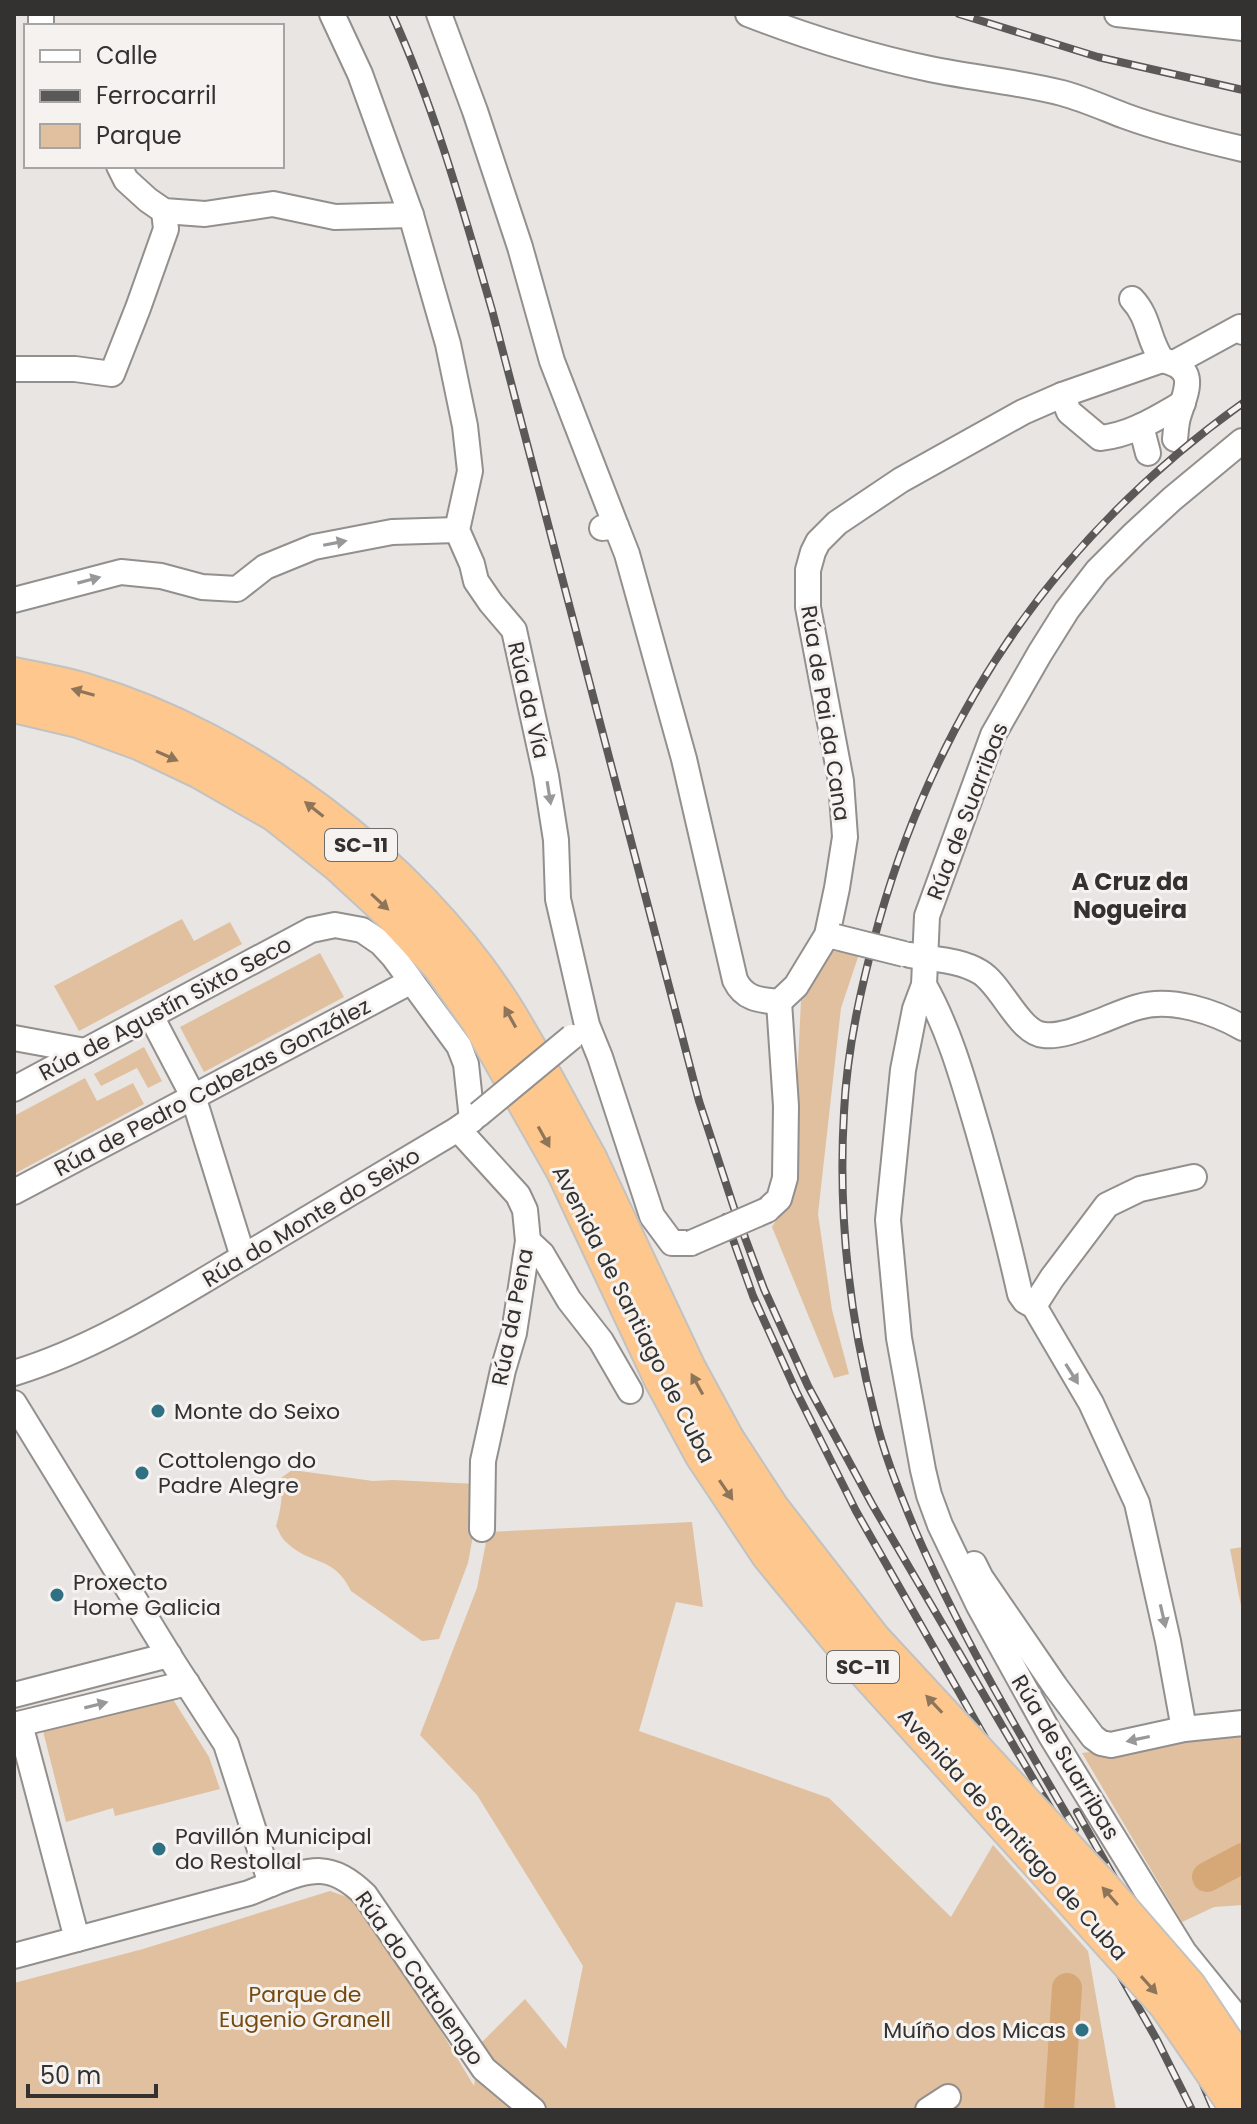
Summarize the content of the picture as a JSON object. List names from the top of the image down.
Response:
{
  "streets": {
    "highway": ["SC-11", "Avenida de Santiago de Cuba"],
    "street": [
      "Rúa da Vía",
      "Rúa de Pai da Cana",
      "Rúa de Suarribas",
      "Rúa de Agustín Sixto Seco",
      "Rúa de Pedro Cabezas González",
      "Rúa do Monte do Seixo",
      "Rúa da Pena",
      "Rúa do Cottolengo"
    ]
  },
  "crossings": [
    ["Rúa da Vía", "Rúa de Pai da Cana"],
    ["Rúa da Vía", "Rúa do Monte do Seixo"],
    ["Rúa de Agustín Sixto Seco", "Rúa de Pedro Cabezas González"],
    ["Rúa do Monte do Seixo", "Rúa da Pena"]
  ],
  "districts": ["A Cruz da Nogueira"],
  "parks": ["Parque de Eugenio Granell"],
  "places": [
    "Monte do Seixo",
    "Cottolengo do Padre Alegre",
    "Proxecto Home Galicia",
    "Pavillón Municipal do Restollal",
    "Muíño dos Micas"
  ],
  "legend": ["Calle", "Ferrocarril", "Parque"],
  "scale_bar": "50 m"
}
